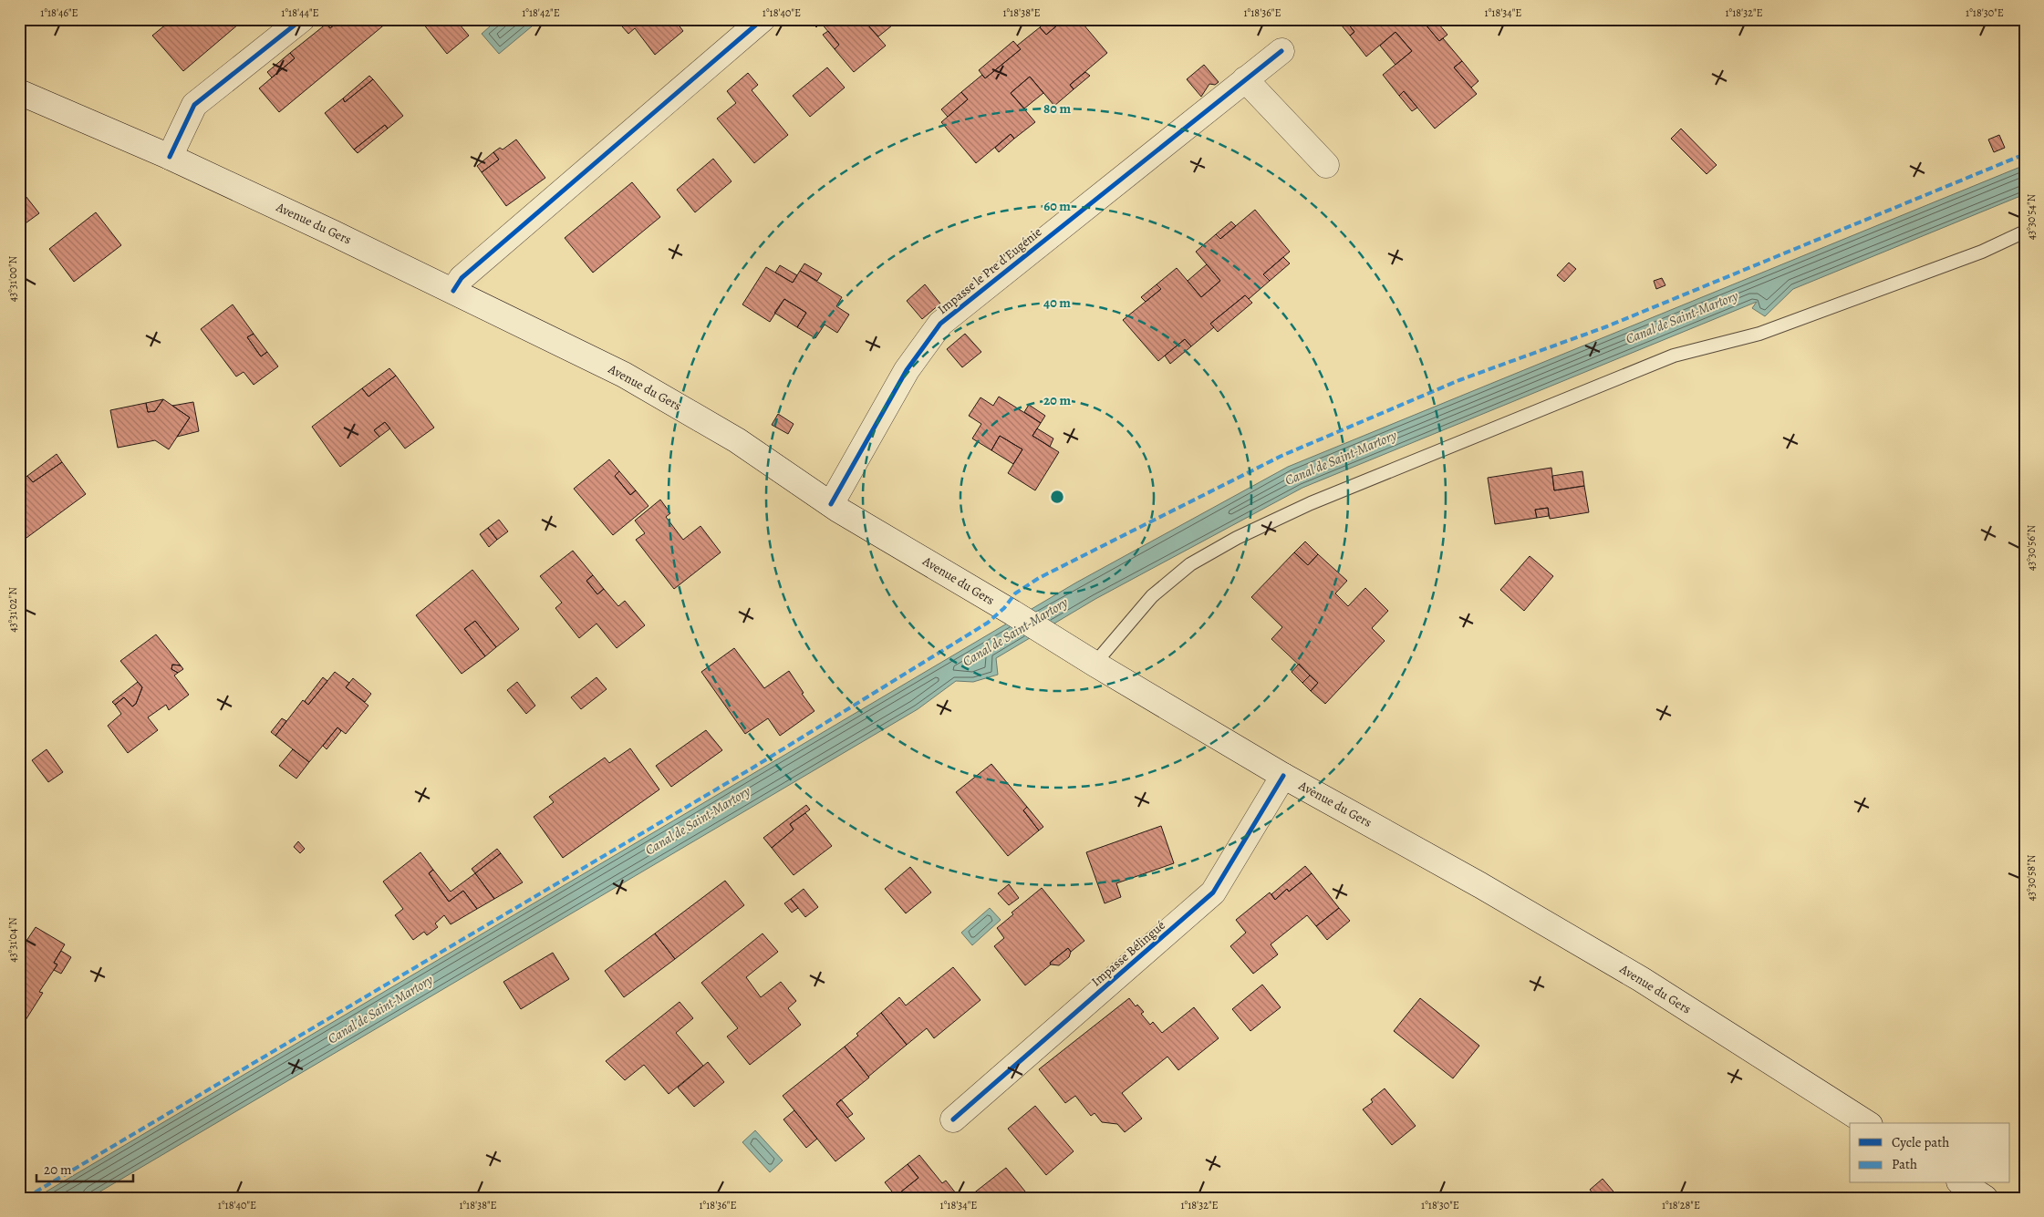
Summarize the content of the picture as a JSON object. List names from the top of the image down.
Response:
{
  "streets": {
    "main road": ["Avenue du Gers", "Impasse le Pre d'Eugénie", "Impasse Bélingué"]
  },
  "crossings": [
    ["Avenue du Gers", "Impasse le Pre d'Eugénie"],
    ["Avenue du Gers", "Impasse Bélingué"]
  ],
  "water": ["Canal de Saint-Martory"],
  "legend": ["Cycle path", "Path"],
  "scale_bar": "20 m",
  "coordinates": [
    "1°18'46\"E",
    "1°18'44\"E",
    "1°18'42\"E",
    "1°18'40\"E",
    "1°18'38\"E",
    "1°18'36\"E",
    "1°18'34\"E",
    "1°18'32\"E",
    "1°18'30\"E",
    "43°30'54\"N",
    "43°31'00\"N",
    "43°30'56\"N",
    "43°31'02\"N",
    "43°30'58\"N",
    "43°31'04\"N",
    "1°18'28\"E"
  ],
  "rings": [
    "80 m",
    "60 m",
    "40 m",
    "20 m"
  ]
}
